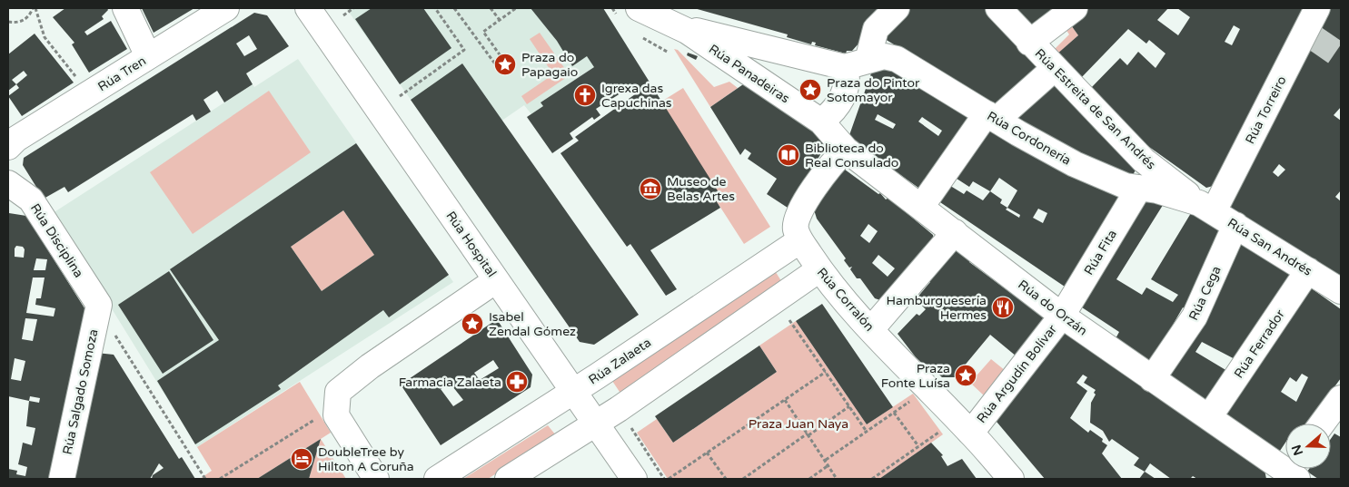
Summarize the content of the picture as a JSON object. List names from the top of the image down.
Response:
{
  "streets": {
    "street": [
      "Rúa Tren",
      "Rúa Panadeiras",
      "Rúa Estreita de San Andrés",
      "Rúa Torreiro",
      "Rúa Cordonería",
      "Rúa Disciplina",
      "Rúa Hospital",
      "Rúa San Andrés",
      "Rúa Fita",
      "Rúa Cega",
      "Rúa Corralón",
      "Rúa do Orzán",
      "Rúa Ferrador",
      "Rúa Zalaeta",
      "Rúa Argudín Bolívar",
      "Rúa Salgado Somoza"
    ]
  },
  "crossings": [
    ["Rúa Panadeiras", "Rúa Cordonería"],
    ["Rúa Panadeiras", "Rúa do Orzán"],
    ["Rúa Estreita de San Andrés", "Rúa Torreiro"],
    ["Rúa Estreita de San Andrés", "Rúa Cordonería"],
    ["Rúa Estreita de San Andrés", "Rúa San Andrés"],
    ["Rúa Torreiro", "Rúa Cordonería"],
    ["Rúa Torreiro", "Rúa San Andrés"],
    ["Rúa Cordonería", "Rúa San Andrés"],
    ["Rúa Cordonería", "Rúa Fita"],
    ["Rúa Disciplina", "Rúa Salgado Somoza"],
    ["Rúa Hospital", "Rúa Zalaeta"],
    ["Rúa San Andrés", "Rúa Cega"],
    ["Rúa San Andrés", "Rúa Ferrador"],
    ["Rúa Fita", "Rúa do Orzán"],
    ["Rúa Fita", "Rúa Argudín Bolívar"],
    ["Rúa Cega", "Rúa do Orzán"],
    ["Rúa Corralón", "Rúa do Orzán"],
    ["Rúa Corralón", "Rúa Zalaeta"],
    ["Rúa Corralón", "Rúa Argudín Bolívar"],
    ["Rúa do Orzán", "Rúa Ferrador"],
    ["Rúa do Orzán", "Rúa Argudín Bolívar"]
  ],
  "parks": ["Praza Juan Naya"],
  "places": {
    "place": [
      "Praza do Papagaio",
      "Praza do Pintor Sotomayor",
      "Isabel Zendal Gómez",
      "Praza Fonte Luísa"
    ],
    "church": ["Igrexa das Capuchinas"],
    "library": ["Biblioteca do Real Consulado"],
    "museum": ["Museo de Belas Artes"],
    "restaurant": ["Hamburguesería Hermes"],
    "pharmacy": ["Farmacia Zalaeta"],
    "hotel": ["DoubleTree by Hilton A Coruña"]
  },
  "north": "left"
}
